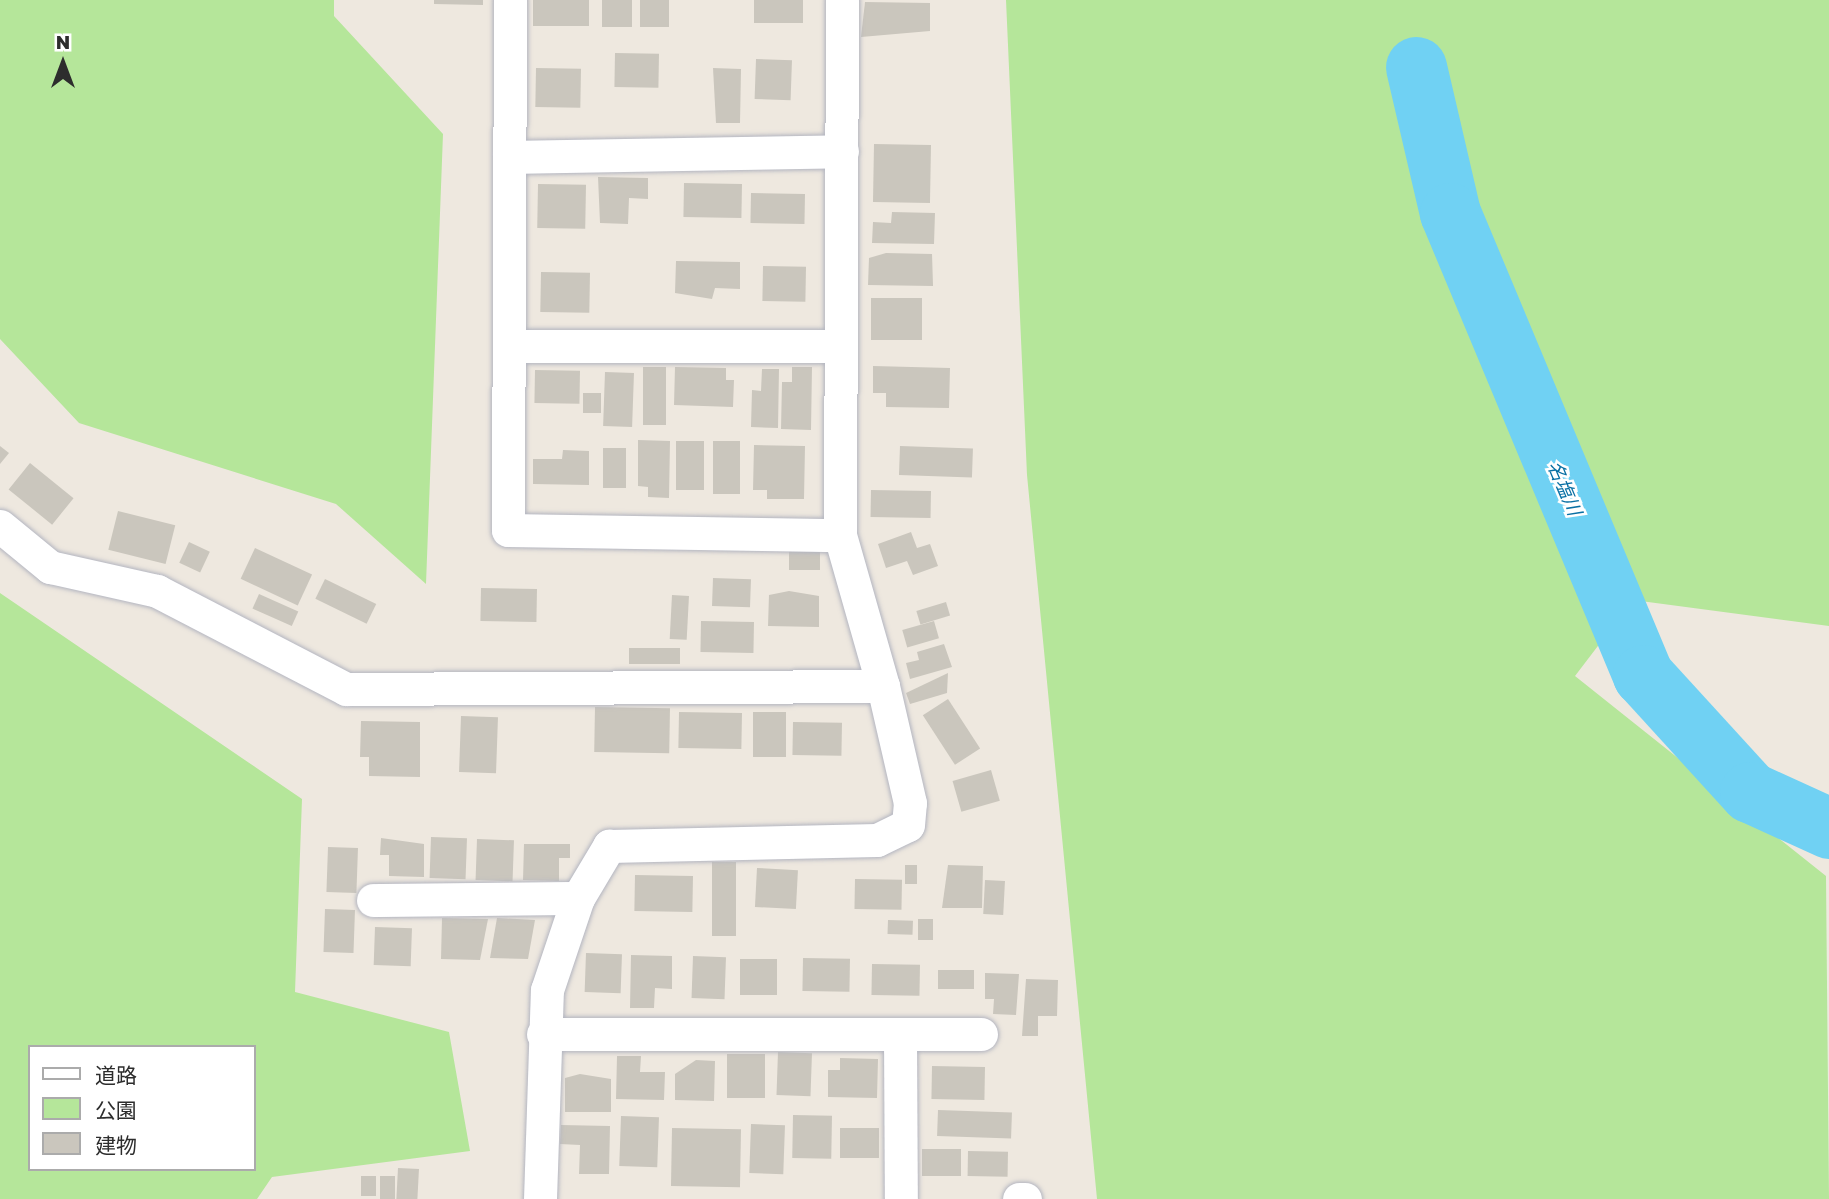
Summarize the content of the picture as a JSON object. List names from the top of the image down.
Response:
{
  "water": ["名塩川"],
  "legend": ["道路", "公園", "建物"],
  "north": "top"
}
